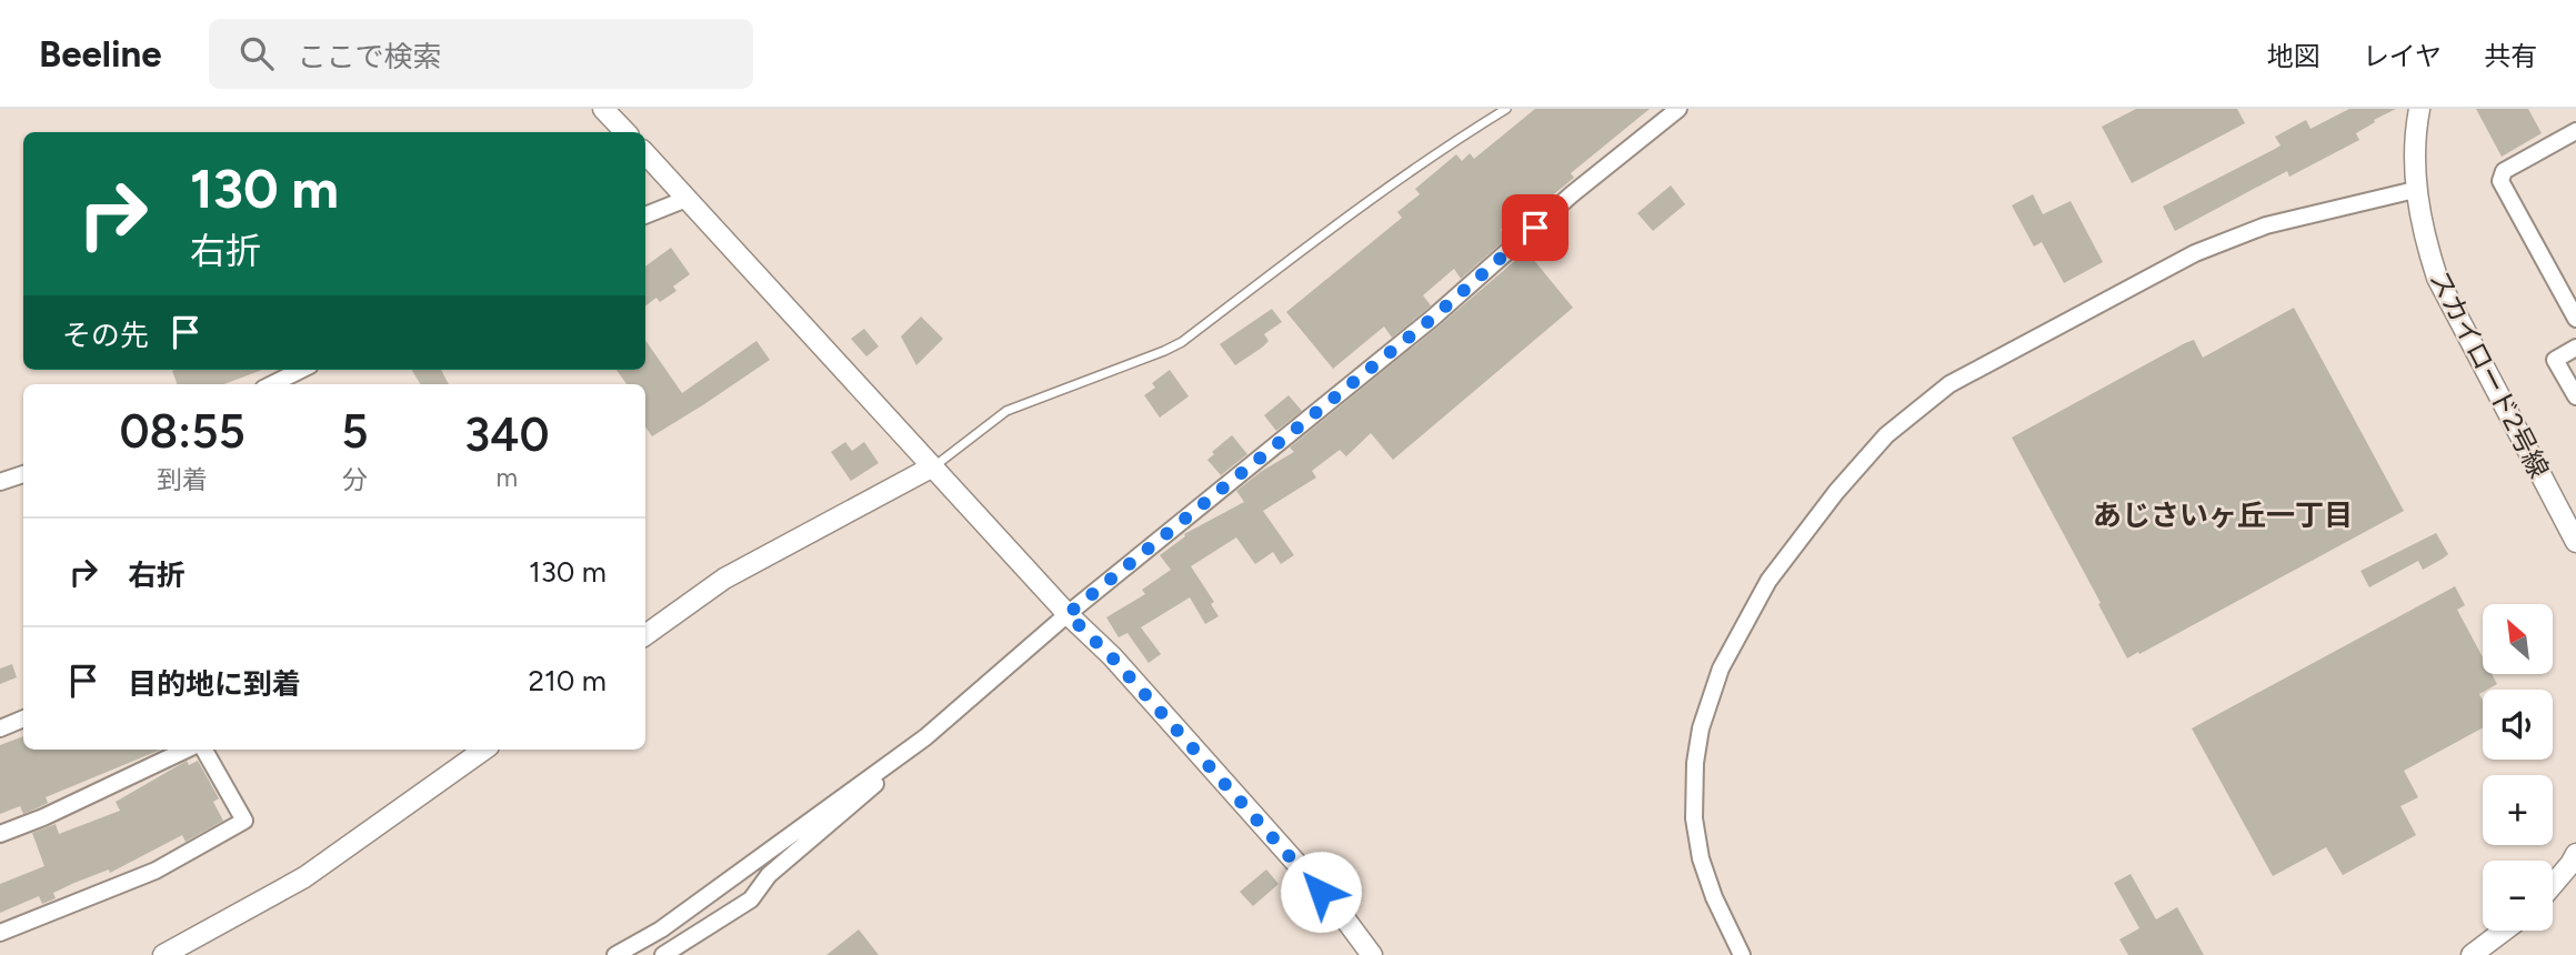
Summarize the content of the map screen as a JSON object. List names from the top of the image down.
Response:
{
  "streets": {
    "street": ["スカイロード2号線"]
  },
  "districts": ["あじさいヶ丘一丁目"],
  "north": "top left",
  "page": {
    "header": "Beeline",
    "search": "ここで検索",
    "nav": ["地図", "レイヤ", "共有"],
    "turn": ["130 m", "右折"],
    "then": "その先",
    "eta": [
      "08:55",
      "到着",
      "5",
      "分",
      "340",
      "m"
    ],
    "list": [
      {
        "name": "右折",
        "value": "130 m"
      },
      {
        "name": "目的地に到着",
        "value": "210 m"
      }
    ],
    "map_buttons": ["+", "−"]
  }
}
